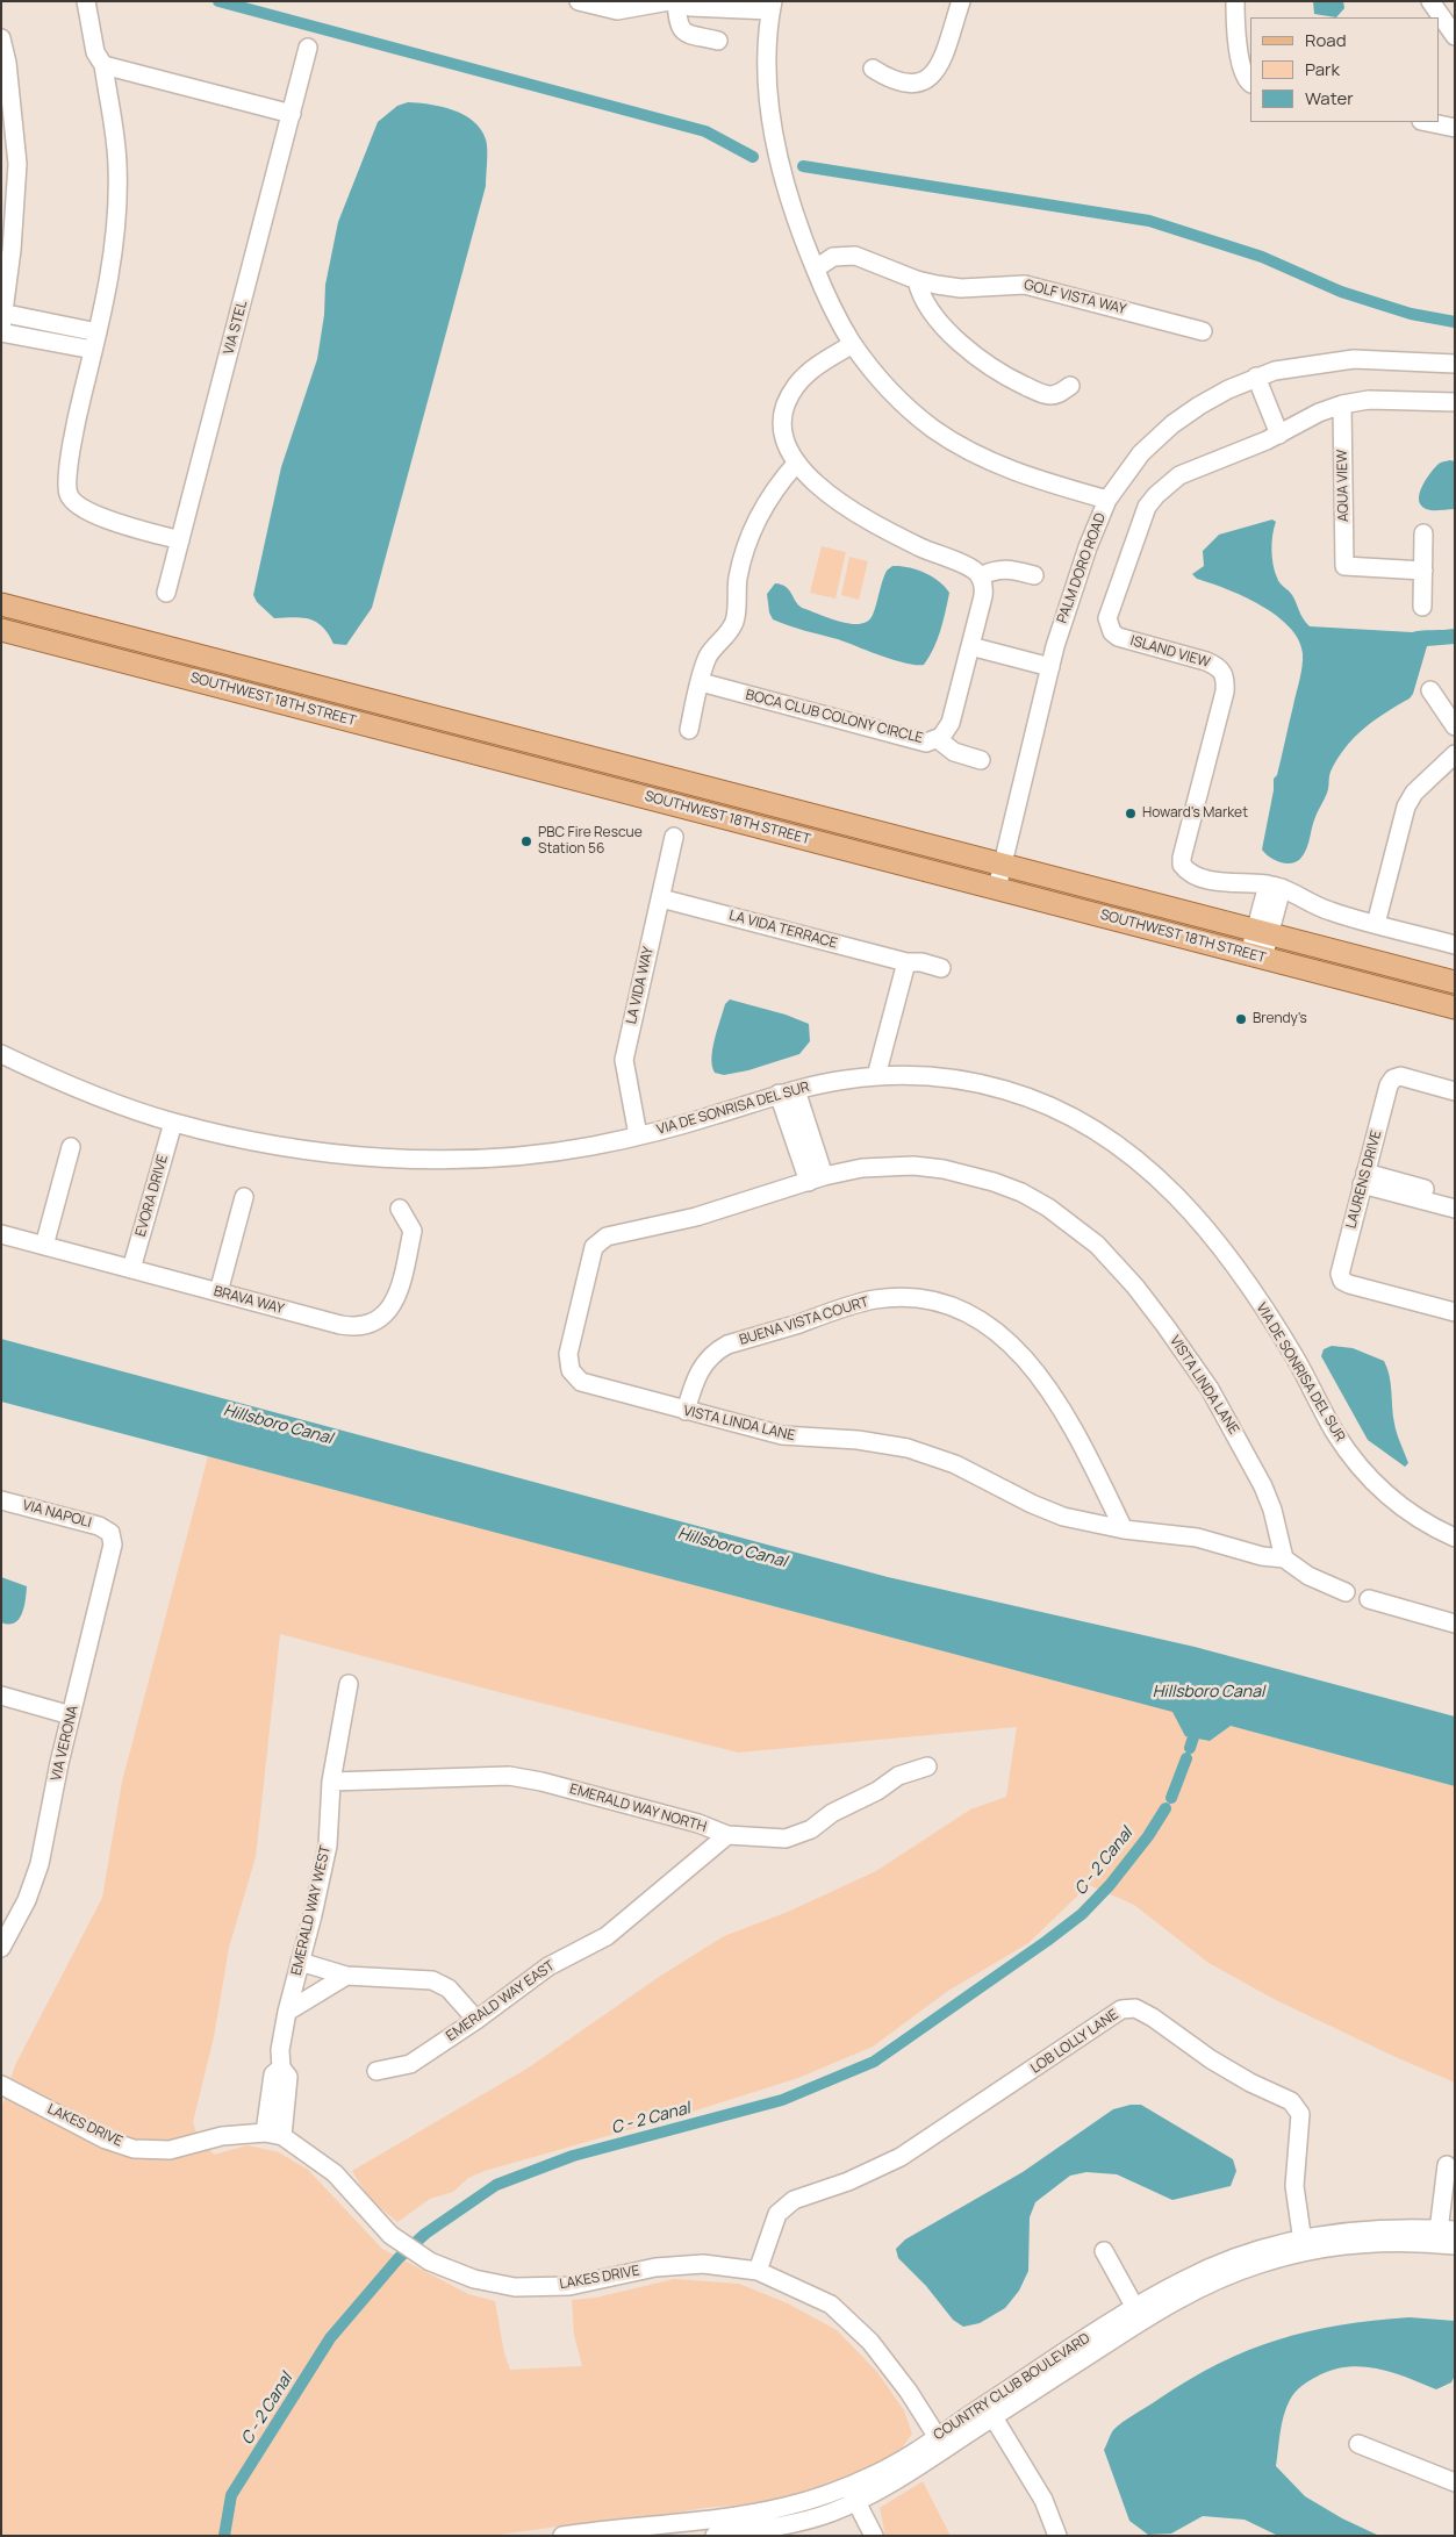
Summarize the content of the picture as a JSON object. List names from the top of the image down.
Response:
{
  "streets": {
    "main road": ["SOUTHWEST 18TH STREET"],
    "street": [
      "GOLF VISTA WAY",
      "VIA STEL",
      "AQUA VIEW",
      "PALM DORO ROAD",
      "ISLAND VIEW",
      "BOCA CLUB COLONY CIRCLE",
      "LA VIDA TERRACE",
      "LA VIDA WAY",
      "VIA DE SONRISA DEL SUR",
      "LAURENS DRIVE",
      "EVORA DRIVE",
      "BRAVA WAY",
      "BUENA VISTA COURT",
      "VISTA LINDA LANE",
      "VIA NAPOLI",
      "VIA VERONA",
      "EMERALD WAY NORTH",
      "EMERALD WAY WEST",
      "EMERALD WAY EAST",
      "LOB LOLLY LANE",
      "LAKES DRIVE",
      "COUNTRY CLUB BOULEVARD"
    ]
  },
  "crossings": [
    ["AQUA VIEW", "ISLAND VIEW"],
    ["PALM DORO ROAD", "SOUTHWEST 18TH STREET"],
    ["LA VIDA TERRACE", "LA VIDA WAY"],
    ["LA VIDA WAY", "VIA DE SONRISA DEL SUR"],
    ["VIA DE SONRISA DEL SUR", "EVORA DRIVE"],
    ["EVORA DRIVE", "BRAVA WAY"],
    ["BUENA VISTA COURT", "VISTA LINDA LANE"],
    ["VIA NAPOLI", "VIA VERONA"],
    ["EMERALD WAY NORTH", "EMERALD WAY WEST"],
    ["EMERALD WAY NORTH", "EMERALD WAY EAST"],
    ["EMERALD WAY WEST", "LAKES DRIVE"],
    ["LOB LOLLY LANE", "LAKES DRIVE"],
    ["LOB LOLLY LANE", "COUNTRY CLUB BOULEVARD"],
    ["LAKES DRIVE", "COUNTRY CLUB BOULEVARD"]
  ],
  "water": ["Hillsboro Canal", "C - 2 Canal"],
  "places": ["Howard's Market", "PBC Fire Rescue Station 56", "Brendy's"],
  "legend": ["Road", "Park", "Water"]
}
